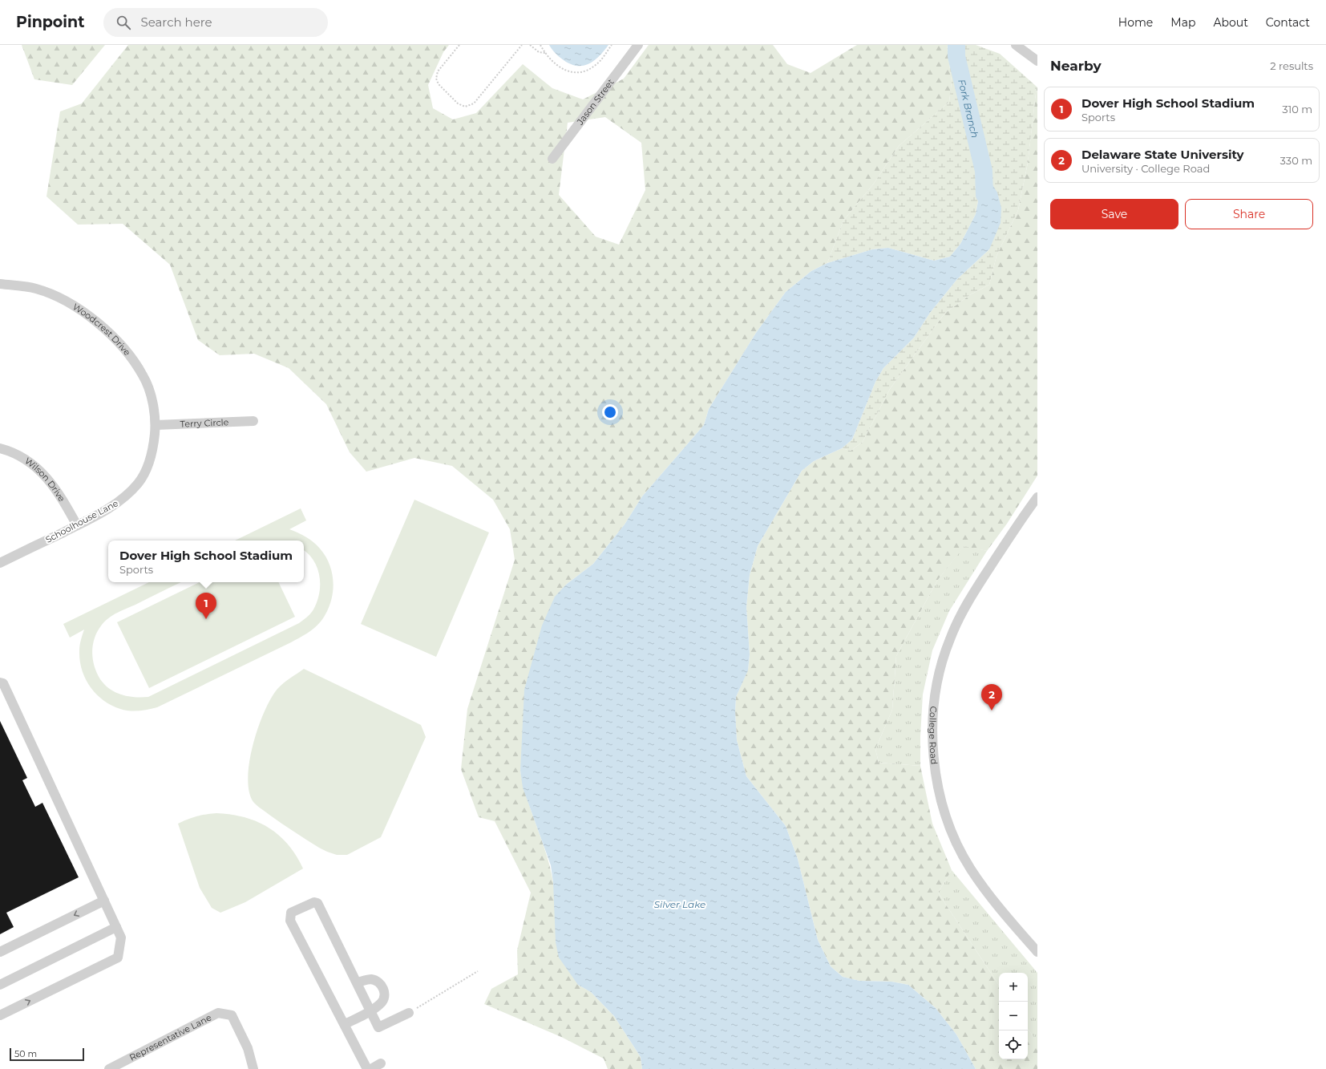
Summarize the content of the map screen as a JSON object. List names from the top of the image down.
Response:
{
  "streets": {
    "street": [
      "Jason Street",
      "Woodcrest Drive",
      "Terry Circle",
      "Wilson Drive",
      "Schoolhouse Lane",
      "College Road",
      "Representative Lane"
    ]
  },
  "crossings": [
    ["Woodcrest Drive", "Terry Circle"],
    ["Woodcrest Drive", "Schoolhouse Lane"],
    ["Terry Circle", "Schoolhouse Lane"],
    ["Wilson Drive", "Schoolhouse Lane"]
  ],
  "water": ["Fork Branch", "Silver Lake"],
  "scale_bar": "50 m",
  "page": {
    "header": "Pinpoint",
    "search": "Search here",
    "nav": [
      "Home",
      "Map",
      "About",
      "Contact"
    ],
    "heading": ["Nearby", "2 results"],
    "list": [
      {
        "mark": "1",
        "name": "Dover High School Stadium",
        "note": "Sports",
        "value": "310 m"
      },
      {
        "mark": "2",
        "name": "Delaware State University",
        "note": "University · College Road",
        "value": "330 m"
      }
    ],
    "buttons": ["Save", "Share"],
    "popup": ["Dover High School Stadium", "Sports"],
    "pins": ["1", "2"],
    "map_buttons": ["+", "−"],
    "scale": "50 m"
  }
}
